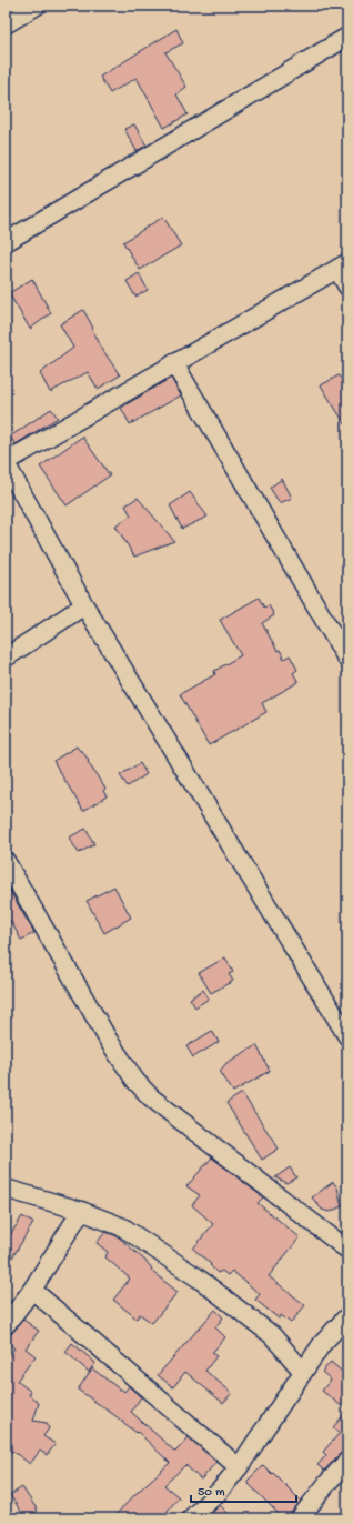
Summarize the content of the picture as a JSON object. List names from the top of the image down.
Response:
{
  "scale_bar": "50 m"
}
